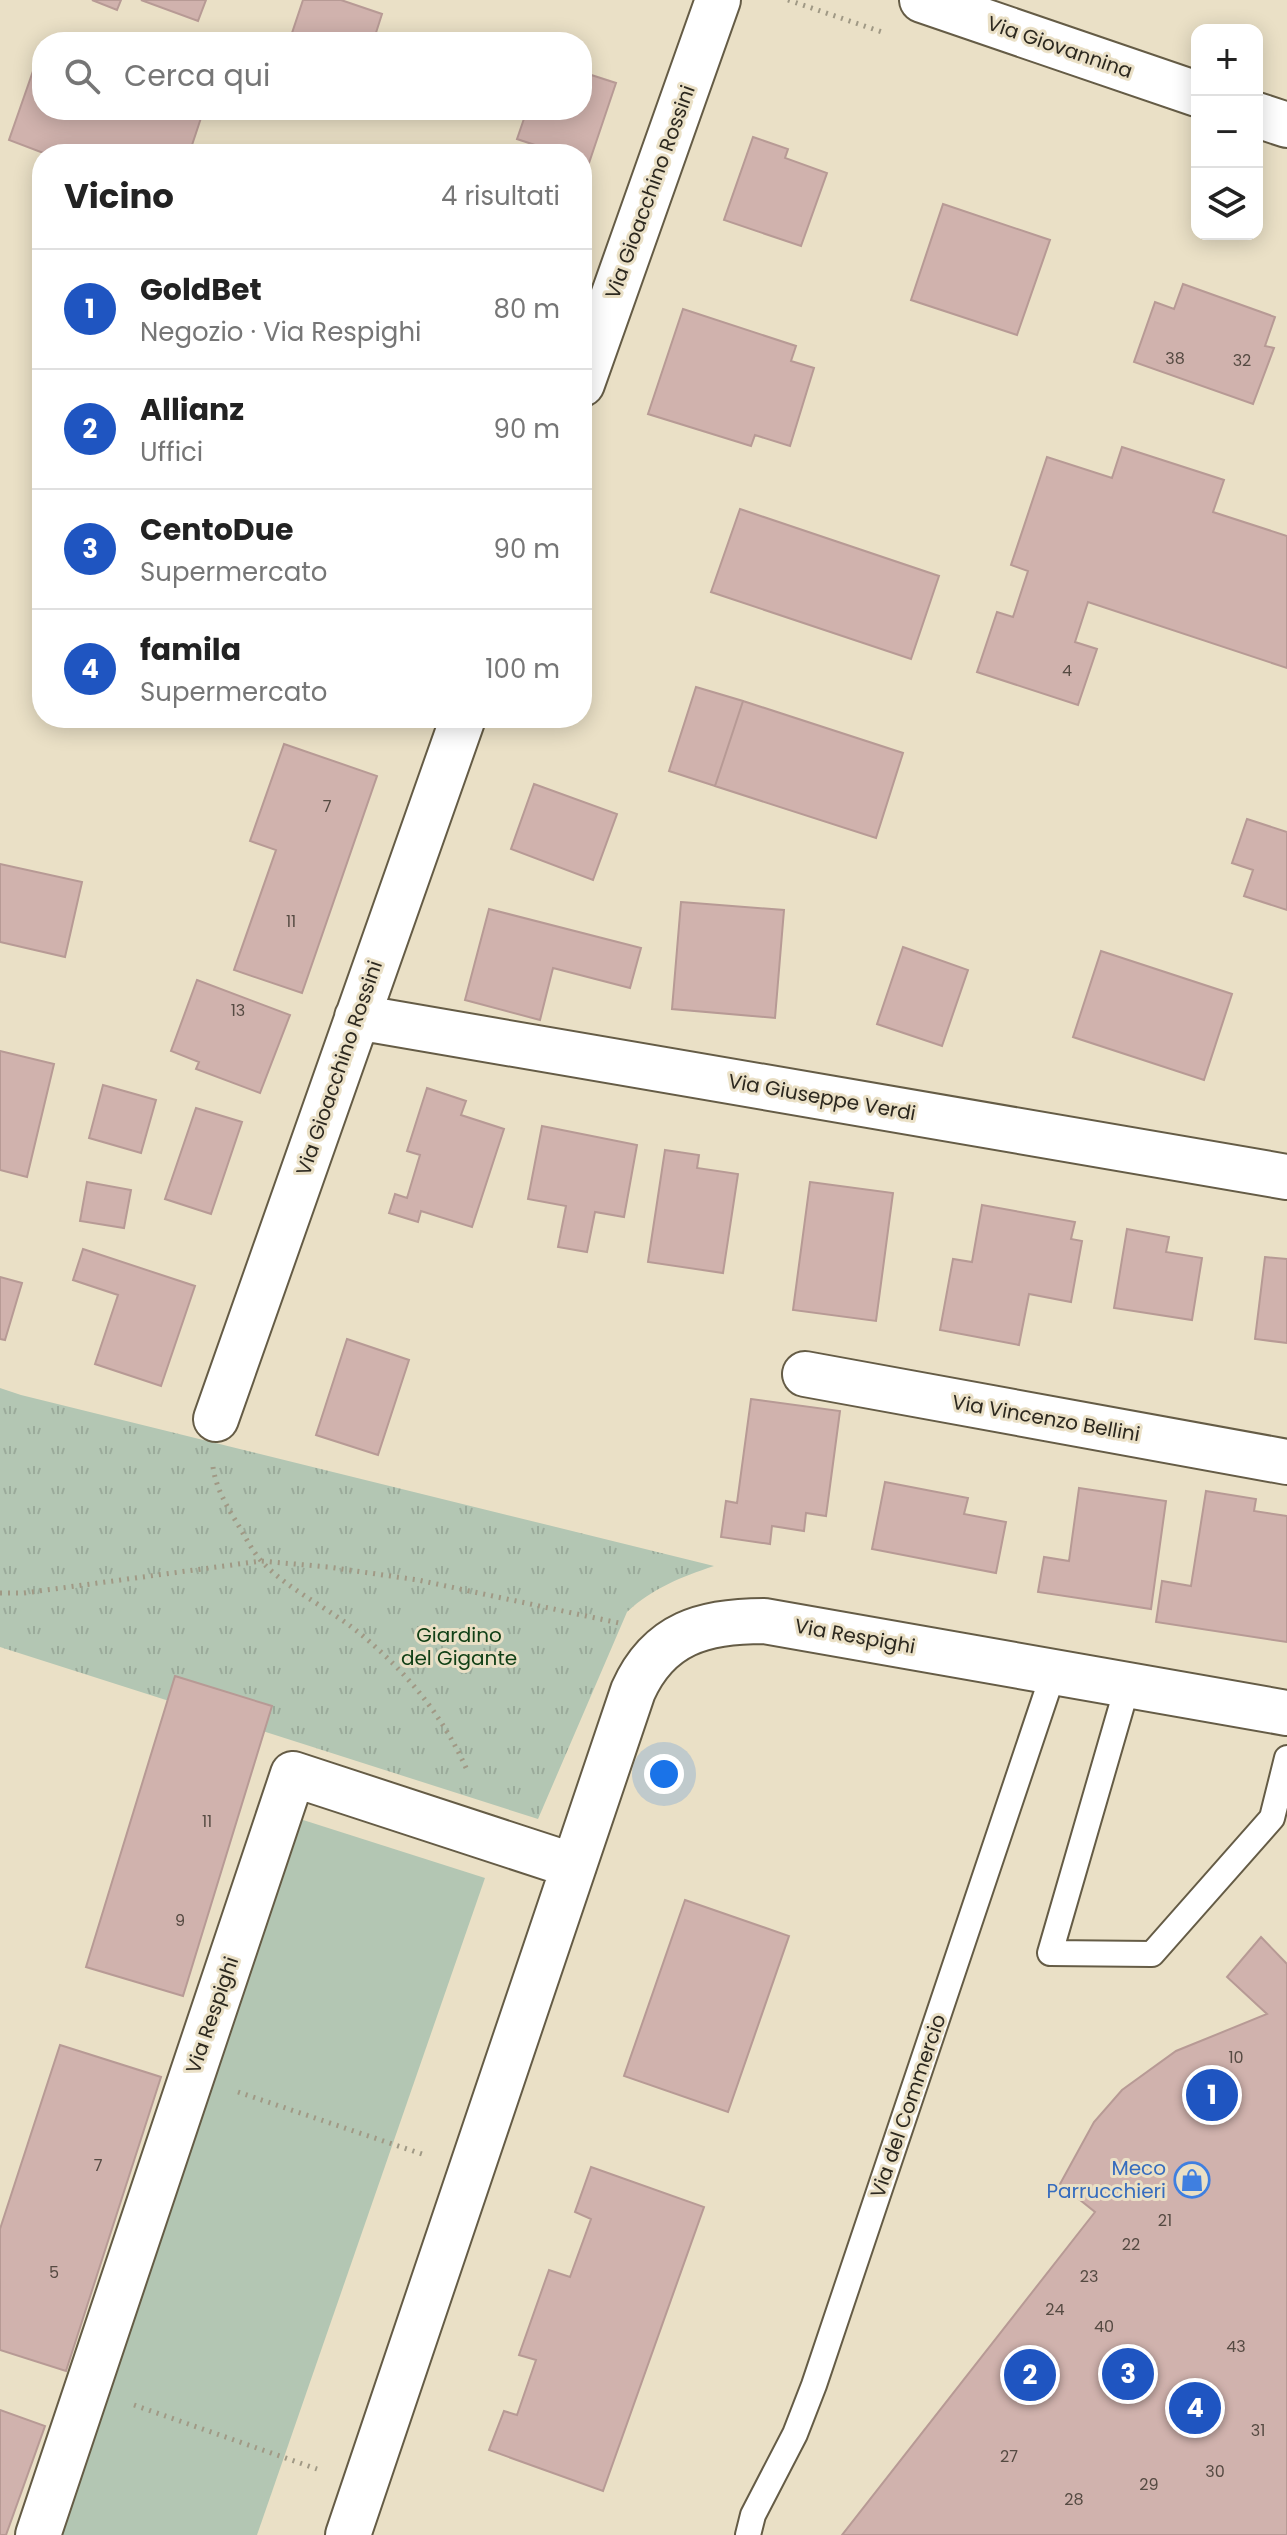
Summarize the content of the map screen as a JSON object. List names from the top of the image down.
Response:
{
  "streets": {
    "street": [
      "Via Giovannina",
      "Via Gioacchino Rossini",
      "Via Giuseppe Verdi",
      "Via Vincenzo Bellini",
      "Via Respighi"
    ],
    "lane": ["Via del Commercio"]
  },
  "crossings": [
    ["Via Gioacchino Rossini", "Via Giuseppe Verdi"],
    ["Via Respighi", "Via del Commercio"]
  ],
  "parks": ["Giardino del Gigante"],
  "places": {
    "shop": ["Meco Parrucchieri"]
  },
  "house_numbers": [
    "38",
    "32",
    "4",
    "7",
    "11",
    "13",
    "11",
    "9",
    "10",
    "7",
    "21",
    "22",
    "5",
    "23",
    "24",
    "40",
    "43",
    "31",
    "27",
    "30",
    "29",
    "28"
  ],
  "page": {
    "map_buttons": ["+", "−"],
    "search": "Cerca qui",
    "heading": ["Vicino", "4 risultati"],
    "list": [
      {
        "mark": "1",
        "name": "GoldBet",
        "note": "Negozio · Via Respighi",
        "value": "80 m"
      },
      {
        "mark": "2",
        "name": "Allianz",
        "note": "Uffici",
        "value": "90 m"
      },
      {
        "mark": "3",
        "name": "CentoDue",
        "note": "Supermercato",
        "value": "90 m"
      },
      {
        "mark": "4",
        "name": "famila",
        "note": "Supermercato",
        "value": "100 m"
      }
    ],
    "pins": [
      "1",
      "3",
      "2",
      "4"
    ]
  }
}
